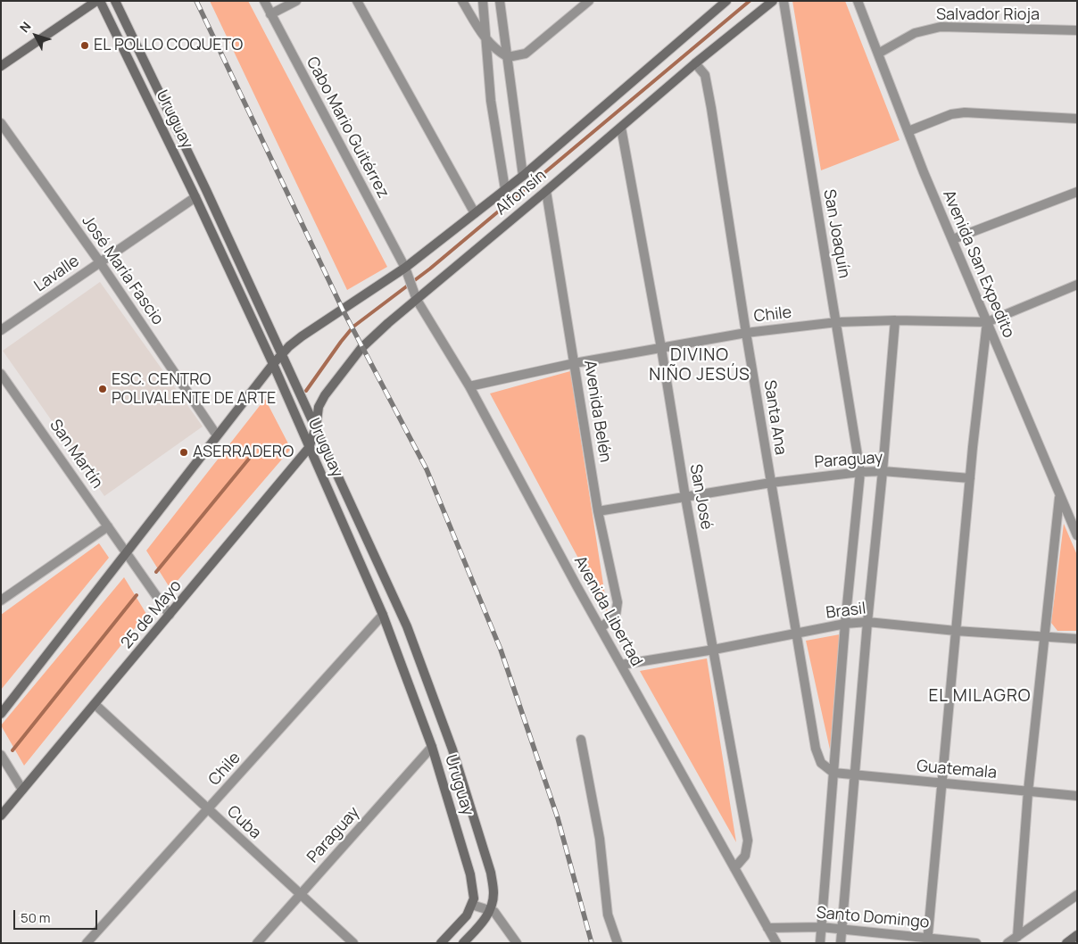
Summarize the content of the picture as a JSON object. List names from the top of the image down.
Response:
{
  "streets": {
    "street": [
      "Salvador Rioja",
      "Uruguay",
      "Cabo Mario Guitérrez",
      "Alfonsín",
      "San Joaquín",
      "Avenida San Expedito",
      "José María Fascio",
      "Lavalle",
      "Chile",
      "Avenida Belén",
      "Santa Ana",
      "San Martín",
      "Paraguay",
      "San José",
      "Avenida Libertad",
      "Brasil",
      "25 de Mayo",
      "Guatemala",
      "Cuba",
      "Santo Domingo"
    ]
  },
  "crossings": [
    ["Salvador Rioja", "Avenida San Expedito"],
    ["Uruguay", "Alfonsín"],
    ["Uruguay", "Lavalle"],
    ["Uruguay", "Chile"],
    ["Uruguay", "Paraguay"],
    ["Uruguay", "25 de Mayo"],
    ["Cabo Mario Guitérrez", "Alfonsín"],
    ["Cabo Mario Guitérrez", "Avenida Libertad"],
    ["Alfonsín", "Avenida Belén"],
    ["Alfonsín", "Santa Ana"],
    ["Alfonsín", "San José"],
    ["Alfonsín", "Avenida Libertad"],
    ["Alfonsín", "25 de Mayo"],
    ["San Joaquín", "Chile"],
    ["San Joaquín", "Santa Ana"],
    ["San Joaquín", "Paraguay"],
    ["San Joaquín", "Brasil"],
    ["San Joaquín", "Guatemala"],
    ["San Joaquín", "Santo Domingo"],
    ["Avenida San Expedito", "Chile"],
    ["José María Fascio", "Lavalle"],
    ["Chile", "Avenida Belén"],
    ["Chile", "Santa Ana"],
    ["Chile", "San José"],
    ["Chile", "Avenida Libertad"],
    ["Chile", "Cuba"],
    ["Avenida Belén", "Paraguay"],
    ["Avenida Belén", "Avenida Libertad"],
    ["Santa Ana", "Paraguay"],
    ["Santa Ana", "Brasil"],
    ["Santa Ana", "Guatemala"],
    ["San Martín", "25 de Mayo"],
    ["Paraguay", "San José"],
    ["Paraguay", "Cuba"],
    ["San José", "Avenida Libertad"],
    ["San José", "Brasil"],
    ["Avenida Libertad", "Brasil"],
    ["Avenida Libertad", "Santo Domingo"],
    ["25 de Mayo", "Cuba"]
  ],
  "districts": ["DIVINO NIÑO JESÚS", "EL MILAGRO"],
  "places": ["EL POLLO COQUETO", "ESC. CENTRO POLIVALENTE DE ARTE", "ASERRADERO"],
  "scale_bar": "50 m",
  "north": "top left"
}
